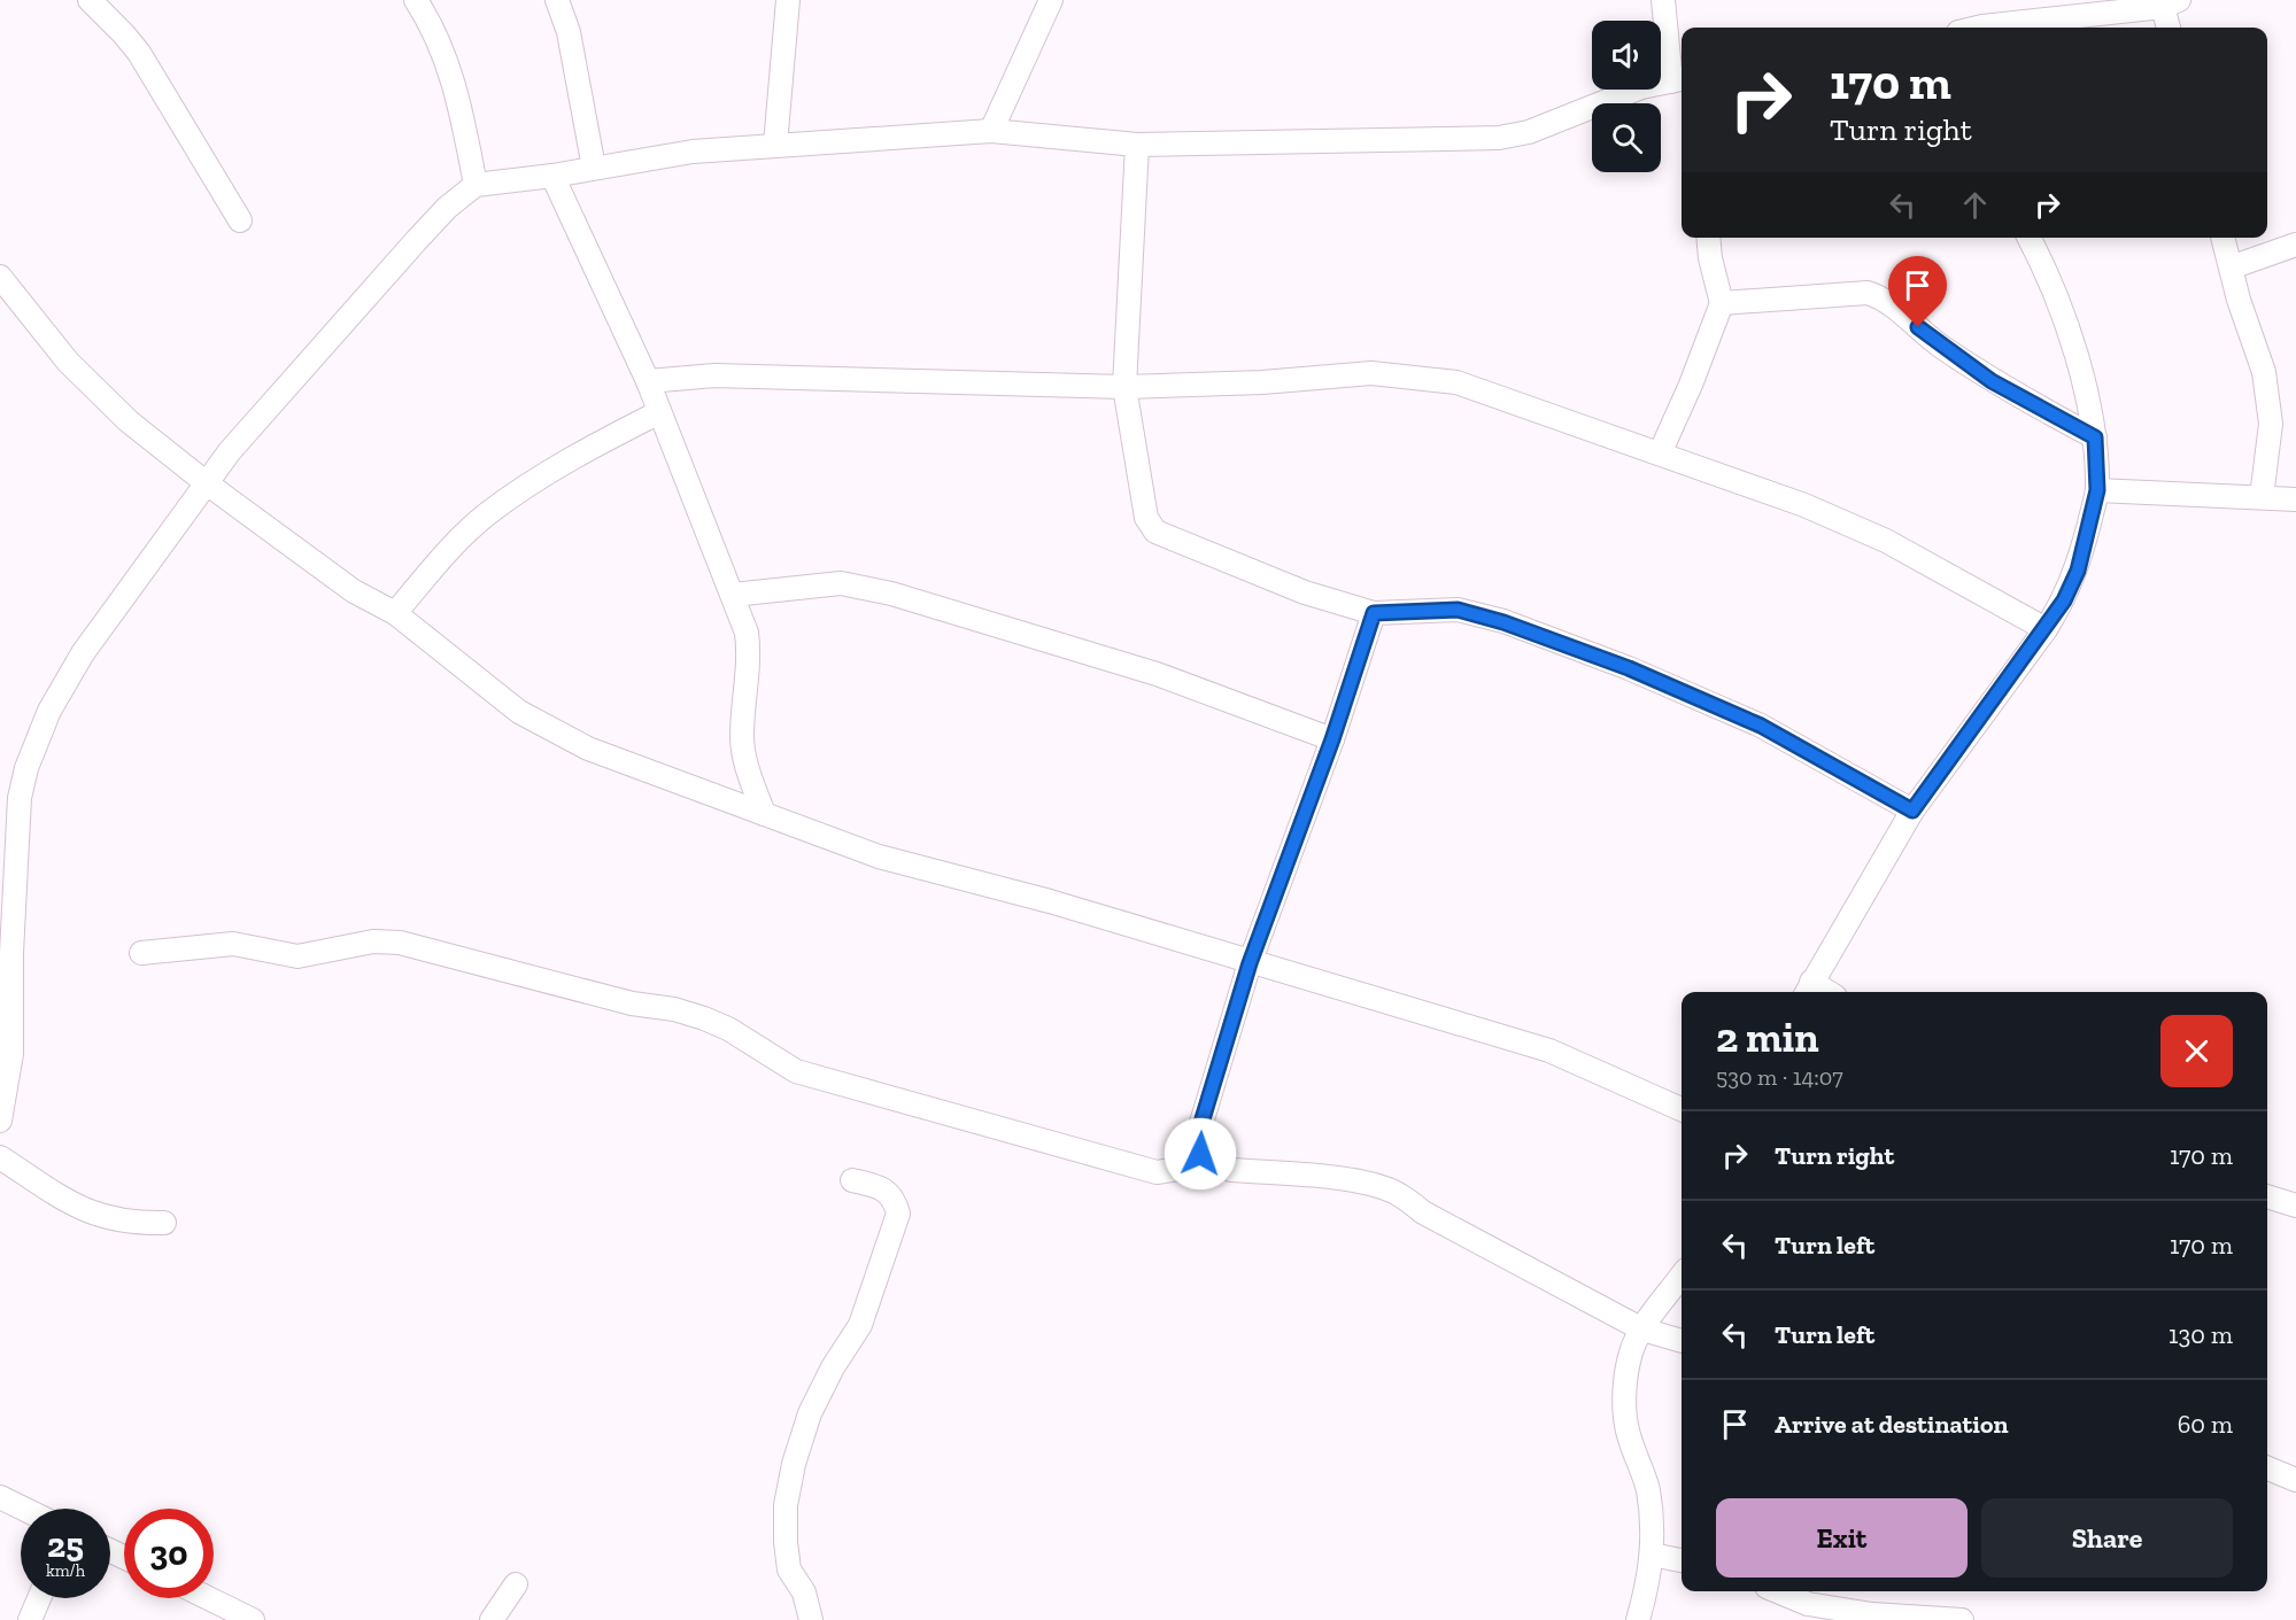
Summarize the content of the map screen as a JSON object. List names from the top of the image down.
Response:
{
  "page": {
    "turn": ["170 m", "Turn right"],
    "heading": ["2 min", "530 m · 14:07"],
    "list": [
      {
        "name": "Turn right",
        "value": "170 m"
      },
      {
        "name": "Turn left",
        "value": "170 m"
      },
      {
        "name": "Turn left",
        "value": "130 m"
      },
      {
        "name": "Arrive at destination",
        "value": "60 m"
      }
    ],
    "buttons": ["Exit", "Share"],
    "speed": "25 km/h",
    "limit": "30"
  }
}
